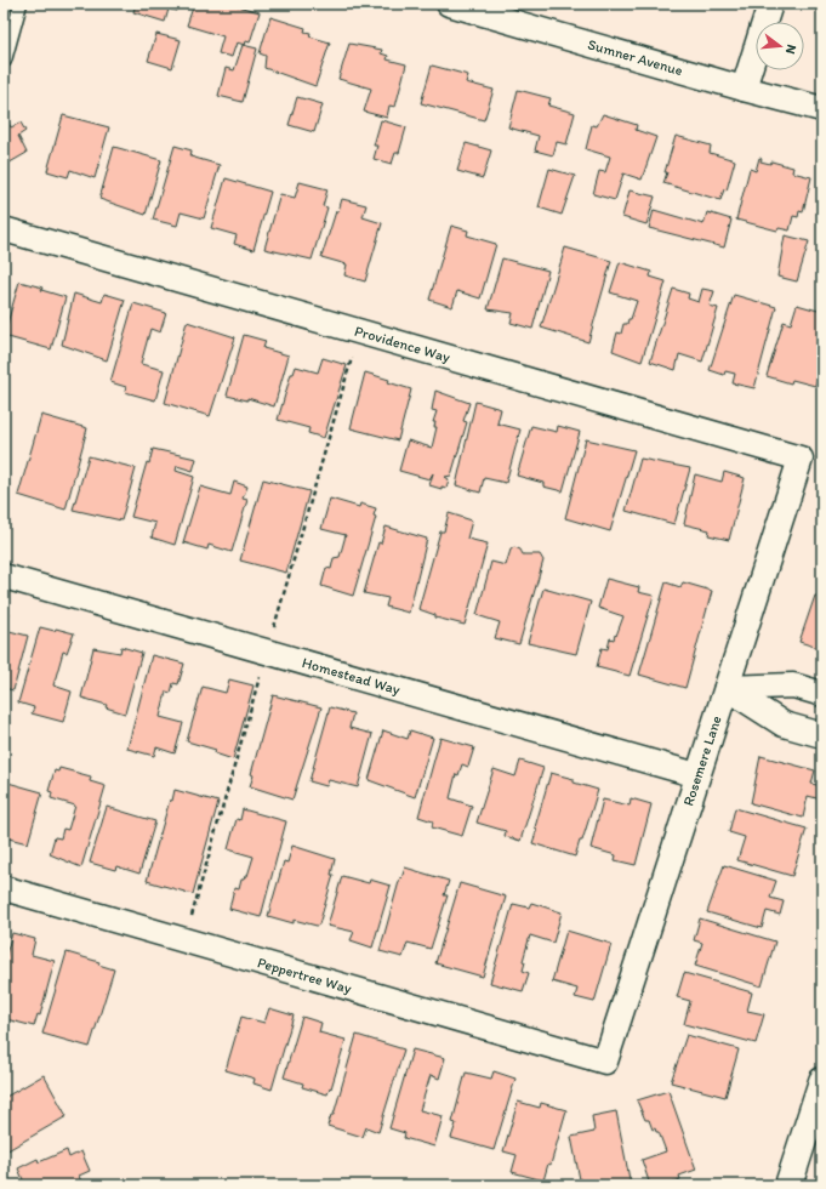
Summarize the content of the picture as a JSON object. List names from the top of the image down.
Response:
{
  "streets": {
    "street": [
      "Sumner Avenue",
      "Providence Way",
      "Homestead Way",
      "Rosemere Lane",
      "Peppertree Way"
    ]
  },
  "crossings": [
    ["Providence Way", "Rosemere Lane"],
    ["Homestead Way", "Rosemere Lane"],
    ["Rosemere Lane", "Peppertree Way"]
  ],
  "north": "right"
}
